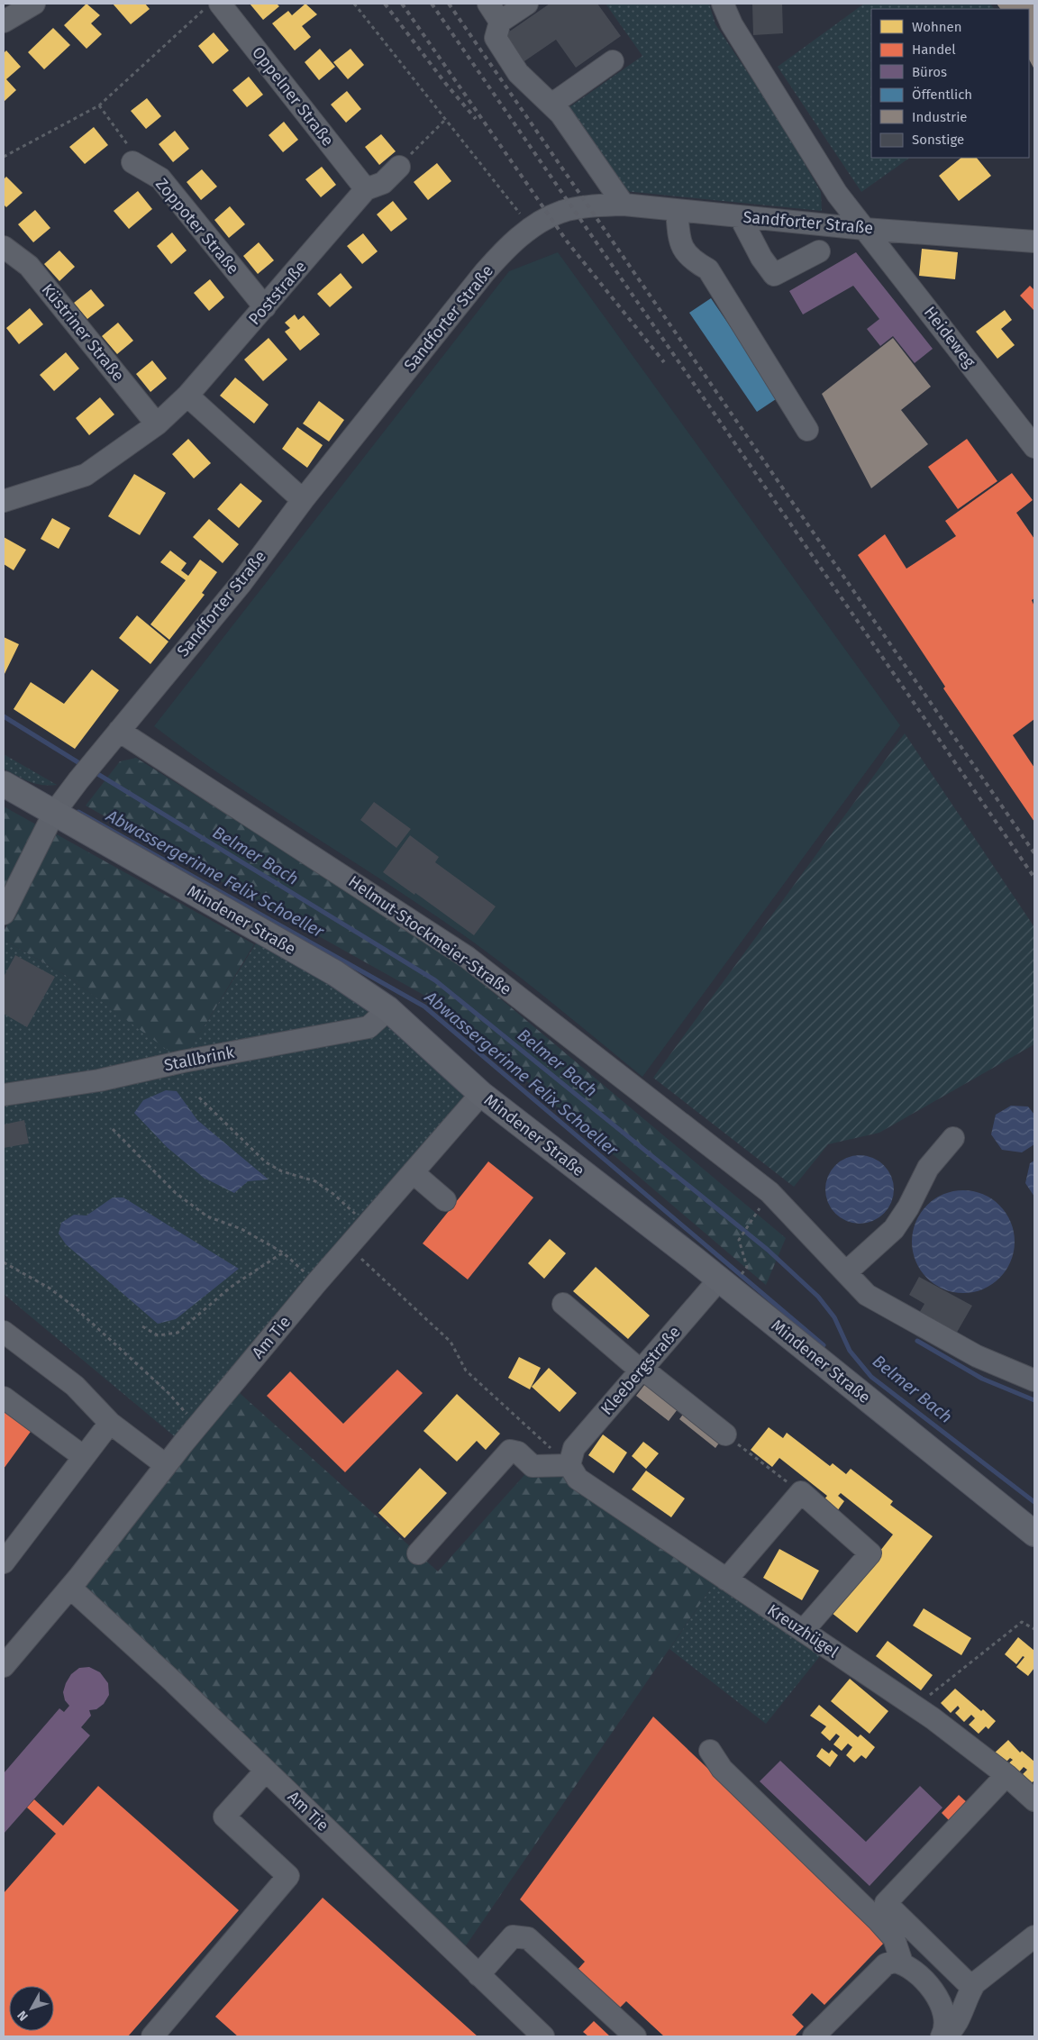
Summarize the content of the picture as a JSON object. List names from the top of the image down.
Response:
{
  "streets": {
    "main road": ["Mindener Straße"],
    "street": [
      "Oppelner Straße",
      "Sandforter Straße",
      "Zoppoter Straße",
      "Poststraße",
      "Küstriner Straße",
      "Heideweg",
      "Helmut-Stockmeier-Straße",
      "Stallbrink",
      "Am Tie",
      "Kleebergstraße",
      "Kreuzhügel"
    ]
  },
  "crossings": [
    ["Oppelner Straße", "Poststraße"],
    ["Sandforter Straße", "Heideweg"],
    ["Sandforter Straße", "Mindener Straße"],
    ["Sandforter Straße", "Helmut-Stockmeier-Straße"],
    ["Zoppoter Straße", "Poststraße"],
    ["Poststraße", "Küstriner Straße"],
    ["Mindener Straße", "Stallbrink"],
    ["Mindener Straße", "Am Tie"],
    ["Mindener Straße", "Kleebergstraße"],
    ["Kleebergstraße", "Kreuzhügel"]
  ],
  "water": ["Belmer Bach", "Abwassergerinne Felix Schoeller"],
  "legend": [
    "Wohnen",
    "Handel",
    "Büros",
    "Öffentlich",
    "Industrie",
    "Sonstige"
  ],
  "north": "bottom left"
}
